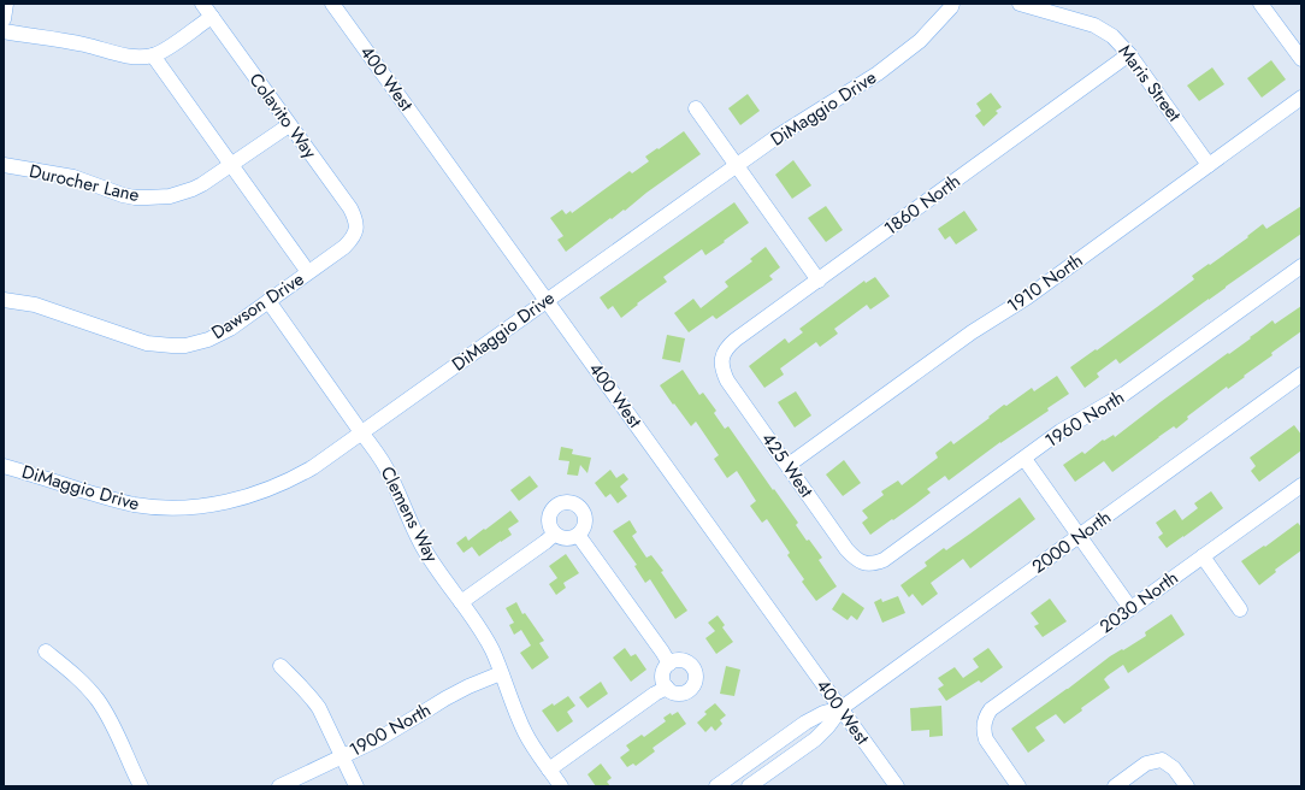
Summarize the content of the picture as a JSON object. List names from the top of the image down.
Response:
{
  "streets": {
    "street": [
      "400 West",
      "Maris Street",
      "DiMaggio Drive",
      "Colavito Way",
      "Durocher Lane",
      "1860 North",
      "1910 North",
      "Dawson Drive",
      "1960 North",
      "425 West",
      "Clemens Way",
      "2000 North",
      "2030 North",
      "1900 North"
    ]
  },
  "crossings": [
    ["400 West", "DiMaggio Drive"],
    ["400 West", "2000 North"],
    ["Maris Street", "1860 North"],
    ["Maris Street", "1910 North"],
    ["DiMaggio Drive", "Clemens Way"],
    ["Colavito Way", "Durocher Lane"],
    ["Colavito Way", "Dawson Drive"],
    ["1860 North", "425 West"],
    ["1910 North", "425 West"],
    ["Dawson Drive", "Clemens Way"],
    ["1960 North", "425 West"],
    ["Clemens Way", "1900 North"]
  ]
}
